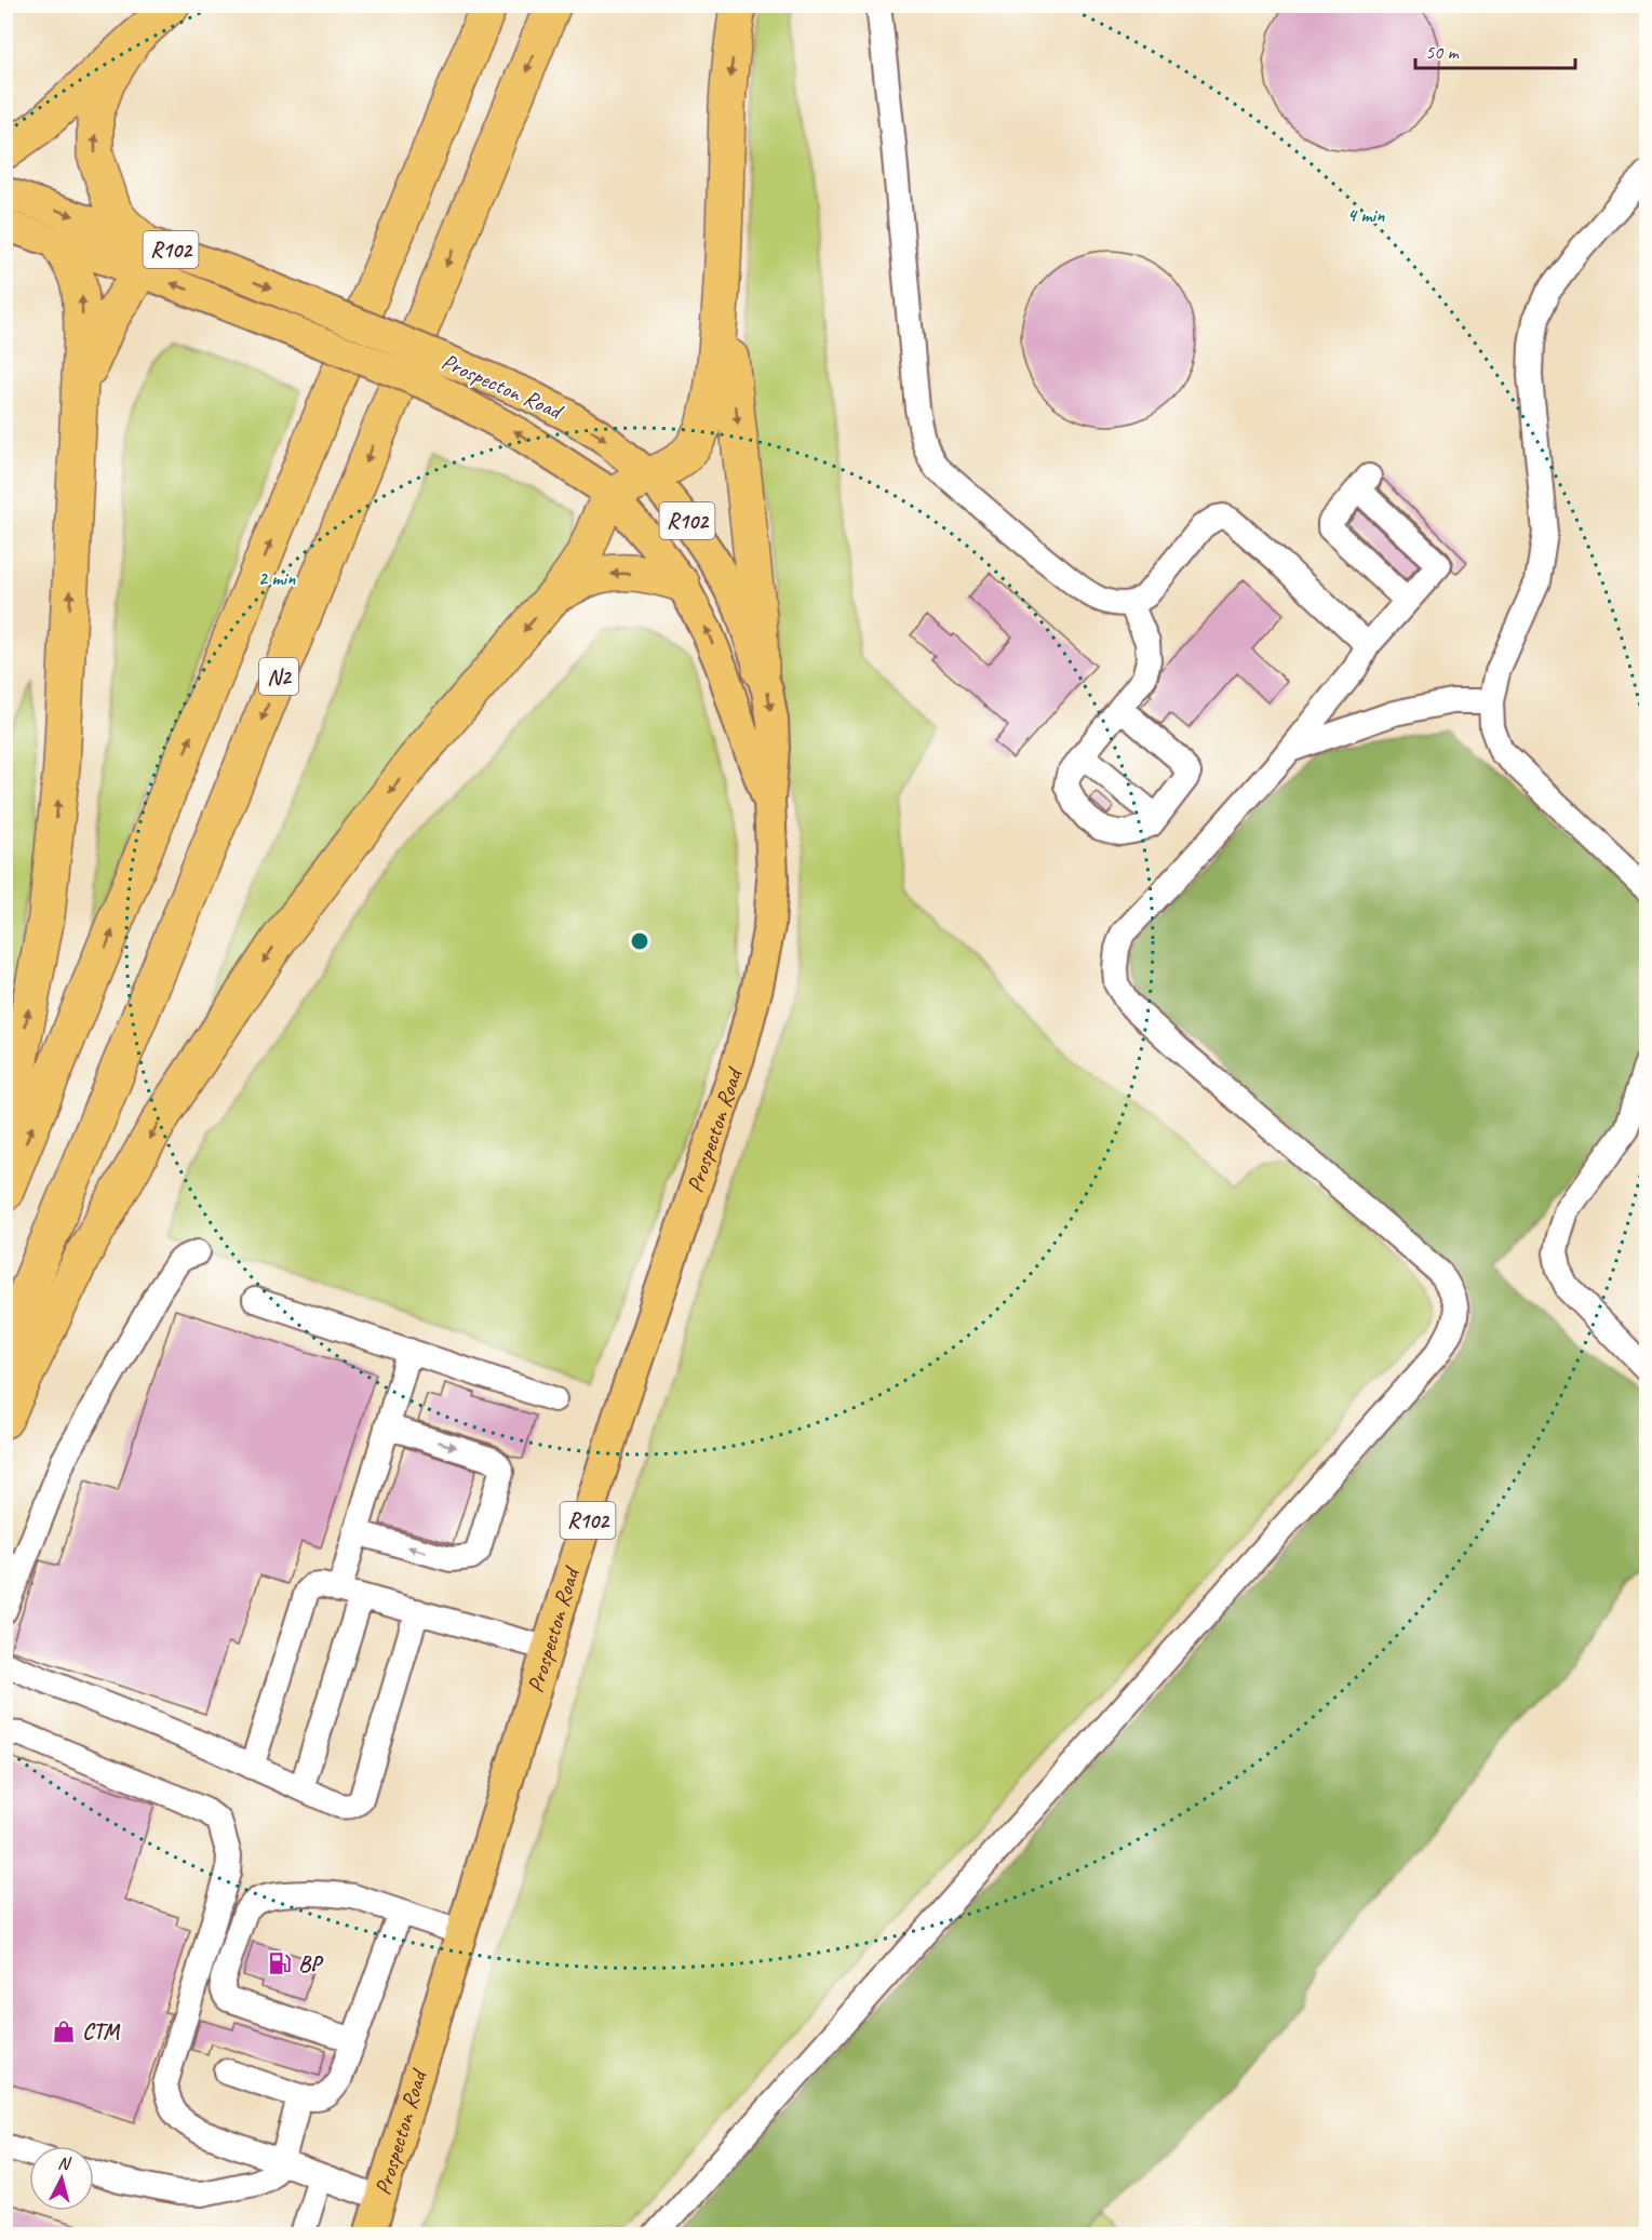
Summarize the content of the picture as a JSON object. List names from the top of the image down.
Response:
{
  "streets": {
    "highway": ["N2"],
    "main road": ["R102", "Prospecton Road"]
  },
  "places": {
    "fuel station": ["BP"],
    "shop": ["CTM"]
  },
  "scale_bar": "50 m",
  "north": "top",
  "rings": ["4 min", "2 min"]
}
